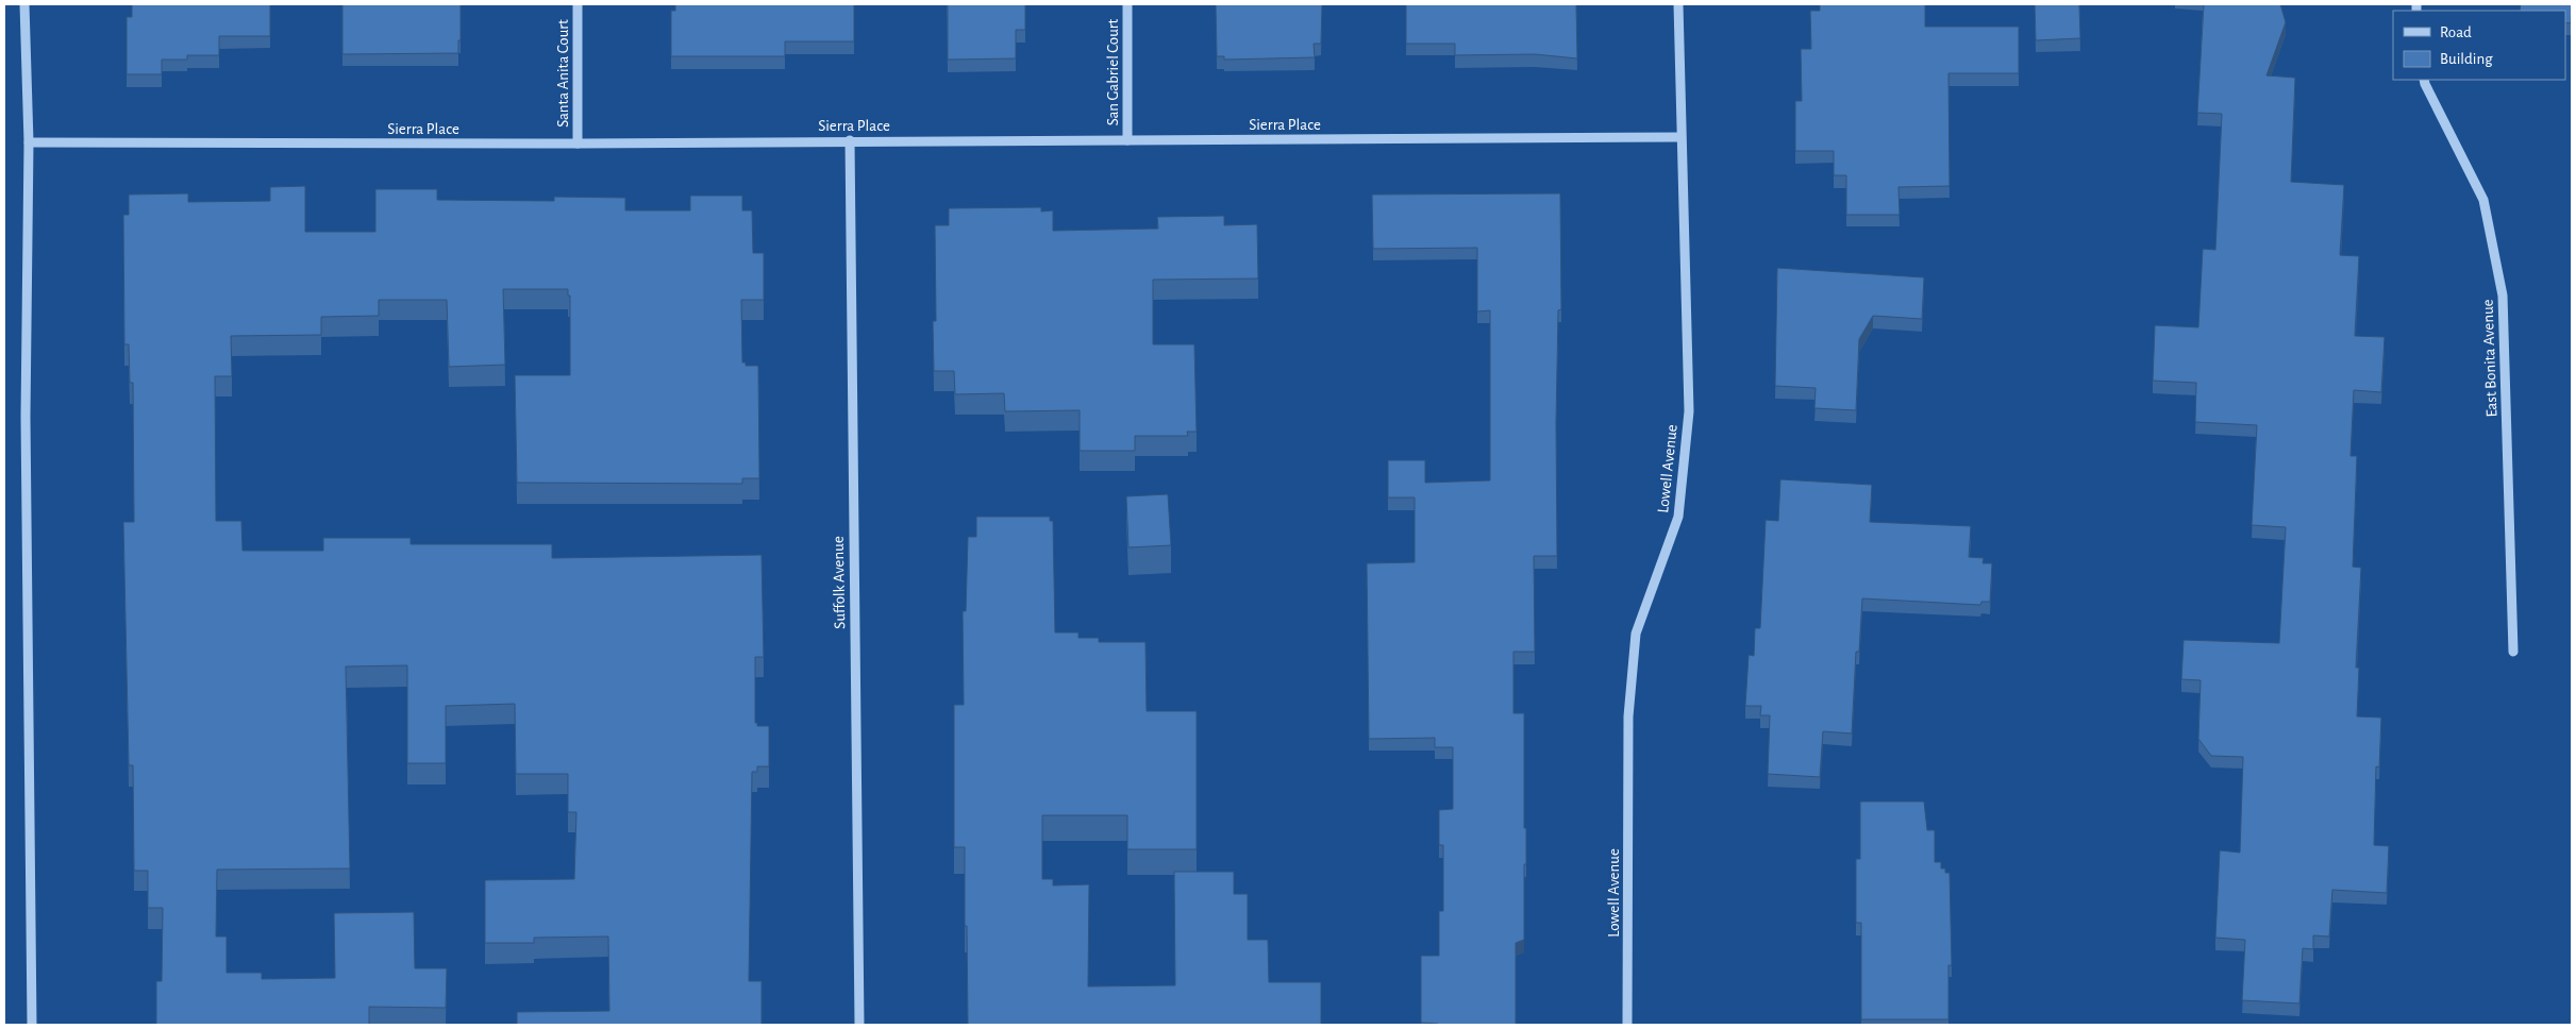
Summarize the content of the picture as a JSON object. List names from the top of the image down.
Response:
{
  "streets": {
    "street": [
      "San Gabriel Court",
      "Santa Anita Court",
      "Sierra Place",
      "East Bonita Avenue",
      "Lowell Avenue",
      "Suffolk Avenue"
    ]
  },
  "crossings": [
    ["San Gabriel Court", "Sierra Place"],
    ["Santa Anita Court", "Sierra Place"],
    ["Sierra Place", "Lowell Avenue"],
    ["Sierra Place", "Suffolk Avenue"]
  ],
  "legend": ["Road", "Building"]
}
